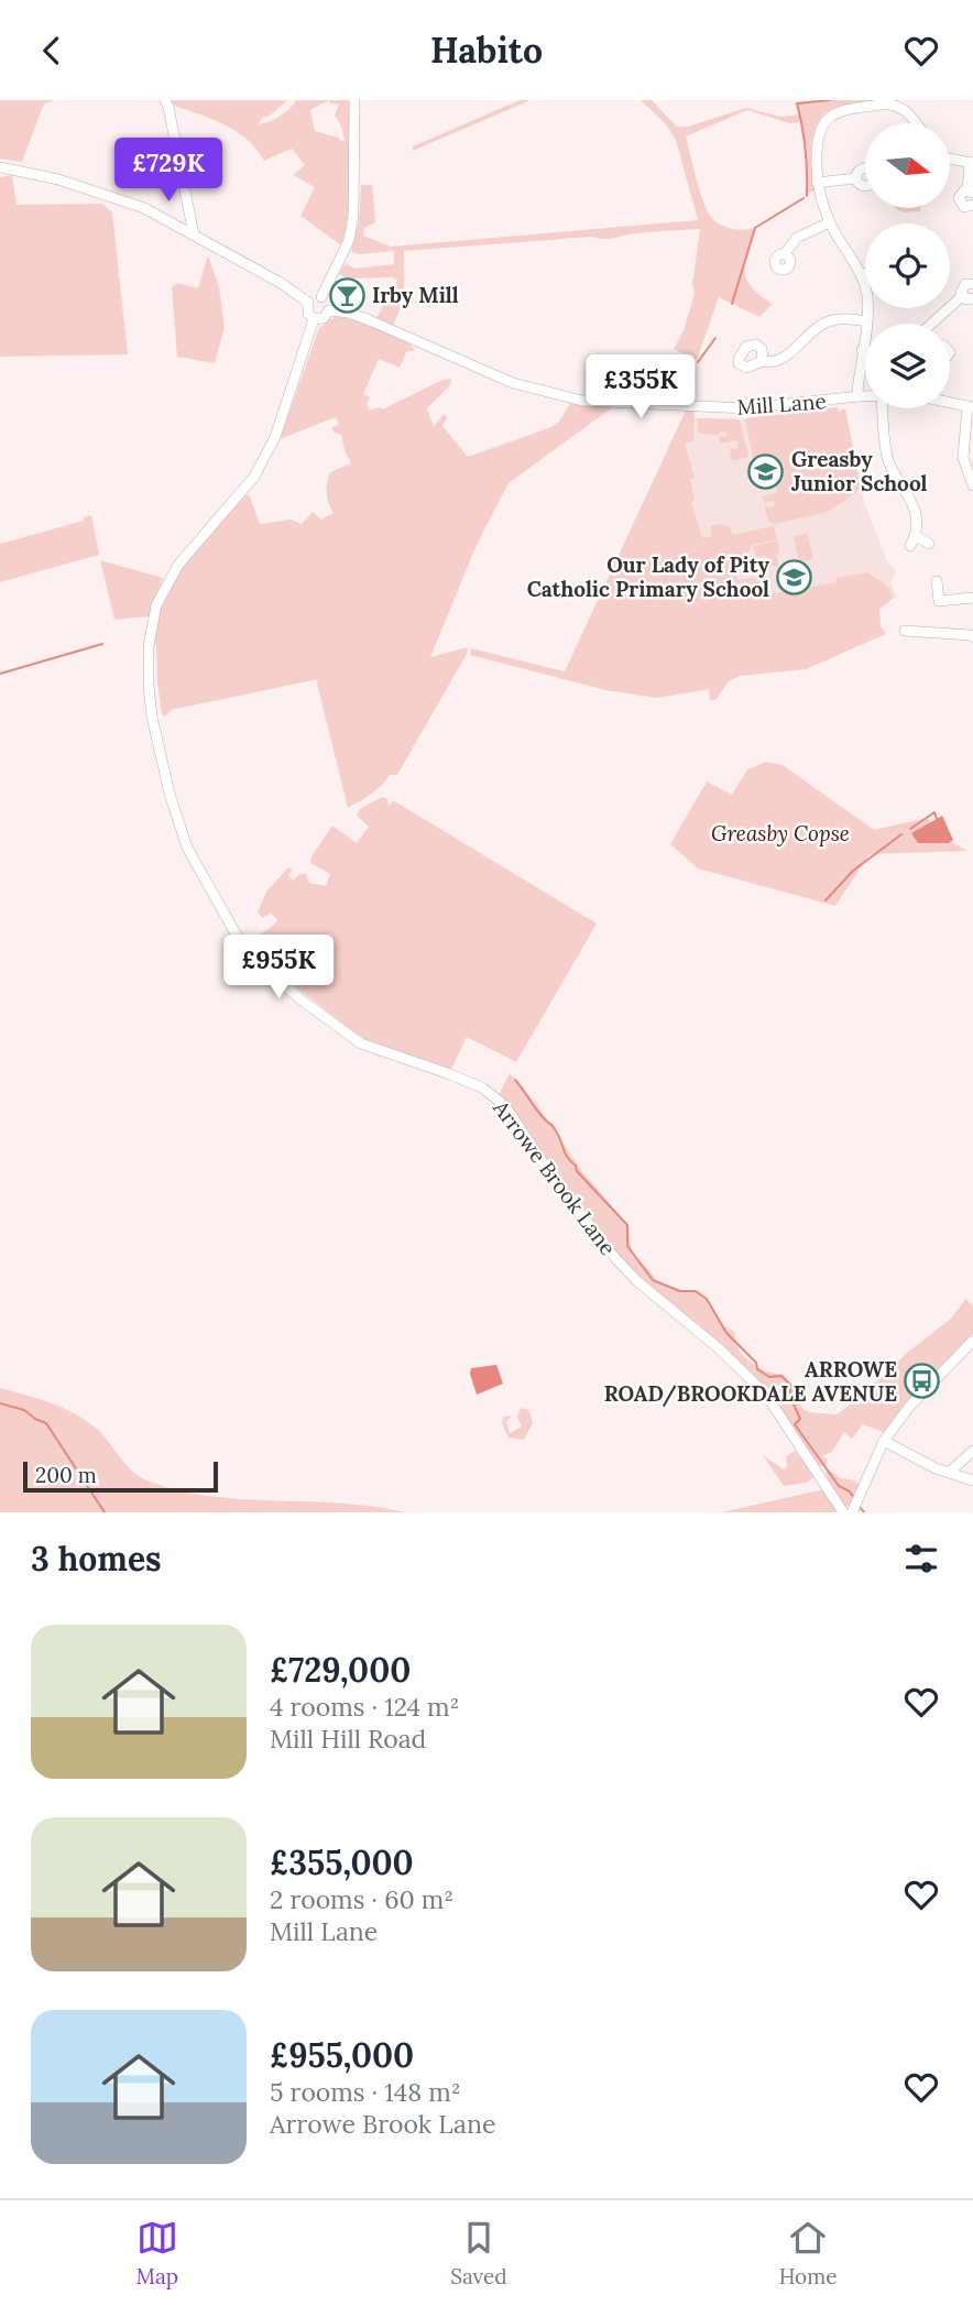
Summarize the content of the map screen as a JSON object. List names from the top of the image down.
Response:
{
  "streets": {
    "street": ["Mill Lane", "Arrowe Brook Lane"]
  },
  "crossings": [
    ["Mill Lane", "Arrowe Brook Lane"]
  ],
  "parks": ["Greasby Copse"],
  "places": {
    "bar": ["Irby Mill"],
    "school or university": ["Greasby Junior School", "Our Lady of Pity Catholic Primary School"],
    "bus stop": ["ARROWE ROAD/BROOKDALE AVENUE"]
  },
  "scale_bar": "200 m",
  "north": "right",
  "page": {
    "header": "Habito",
    "price": ["£729K", "£355K", "£955K"],
    "scale": "200 m",
    "heading": "3 homes",
    "list": [
      {
        "name": "£729,000",
        "note": "4 rooms · 124 m² · Mill Hill Road"
      },
      {
        "name": "£355,000",
        "note": "2 rooms · 60 m² · Mill Lane"
      },
      {
        "name": "£955,000",
        "note": "5 rooms · 148 m² · Arrowe Brook Lane"
      }
    ],
    "tabs": ["Map", "Saved", "Home"]
  }
}
